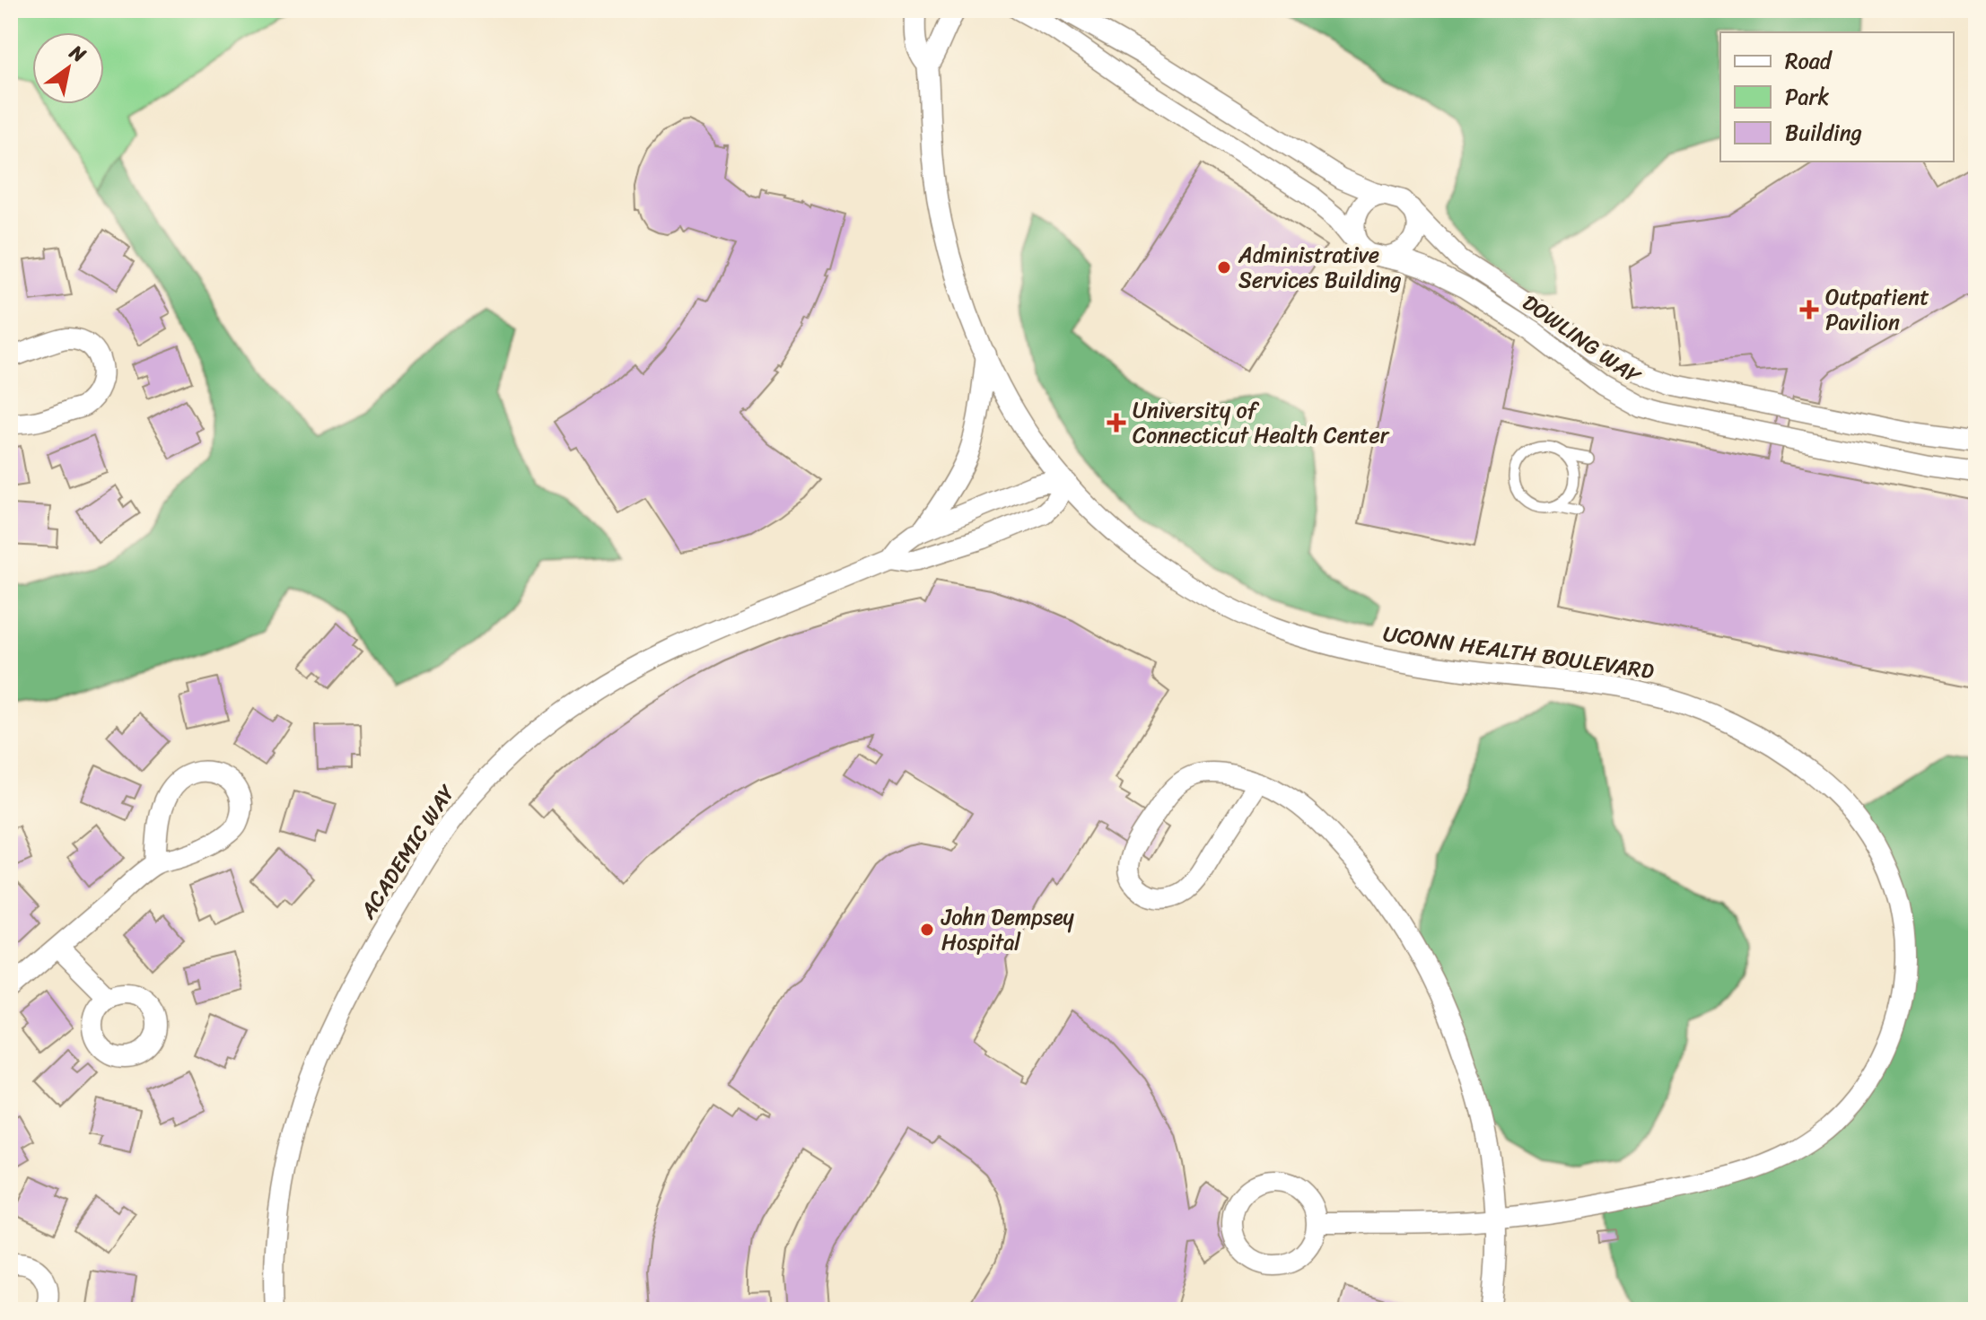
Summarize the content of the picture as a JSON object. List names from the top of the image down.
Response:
{
  "streets": {
    "street": ["DOWLING WAY", "UCONN HEALTH BOULEVARD", "ACADEMIC WAY"]
  },
  "crossings": [
    ["UCONN HEALTH BOULEVARD", "ACADEMIC WAY"]
  ],
  "places": {
    "other": ["Administrative Services Building", "John Dempsey Hospital"],
    "health": ["Outpatient Pavilion", "University of Connecticut Health Center"]
  },
  "legend": ["Road", "Park", "Building"],
  "north": "top right"
}
